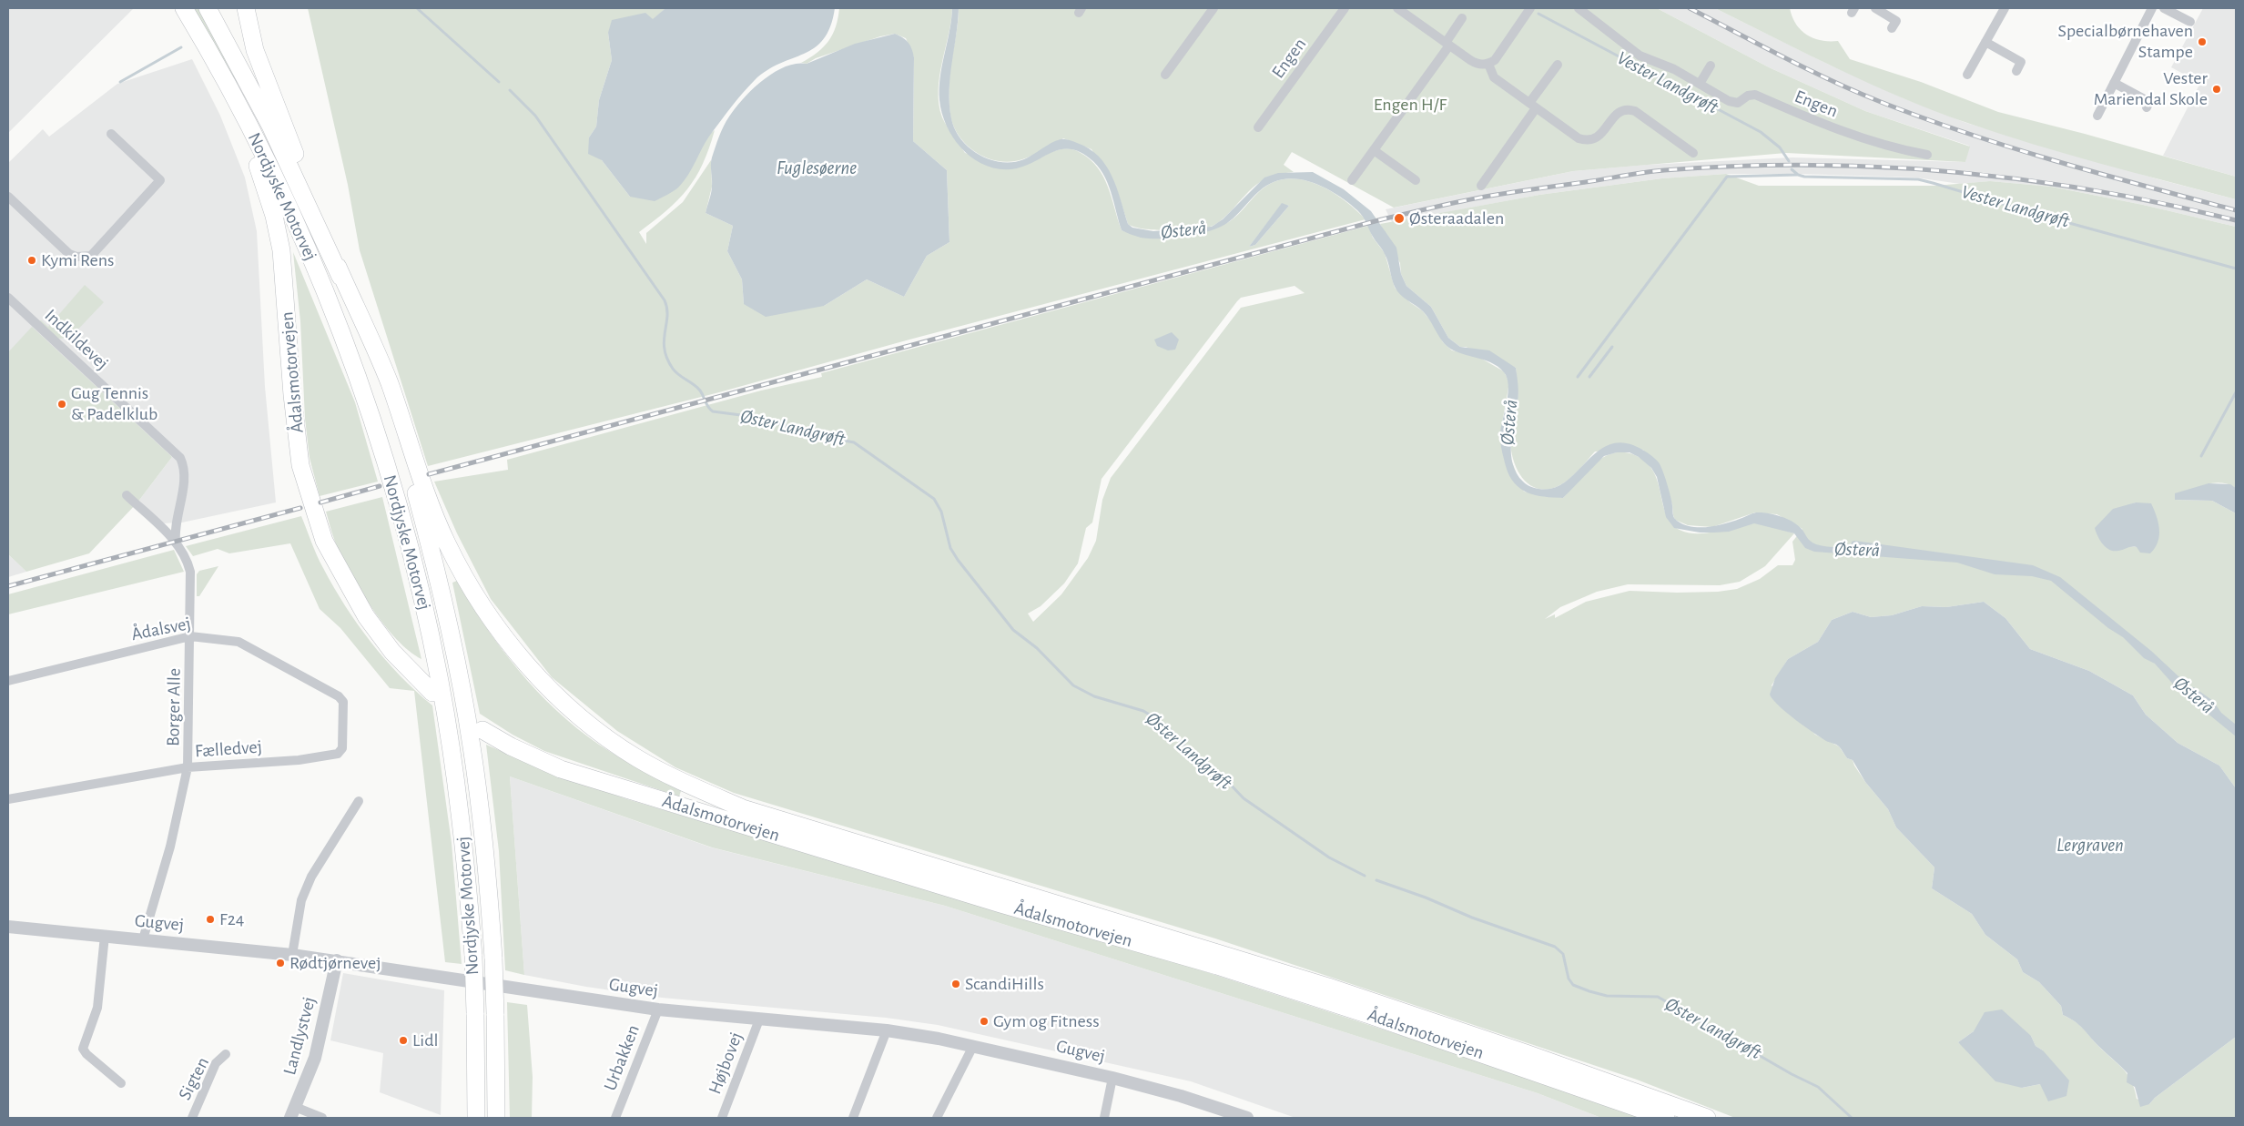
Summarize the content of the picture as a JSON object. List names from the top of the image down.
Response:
{
  "streets": {
    "highway": ["Nordjyske Motorvej", "Ådalsmotorvejen"],
    "street": [
      "Engen",
      "Indkildevej",
      "Ådalsvej",
      "Borger Alle",
      "Fælledvej",
      "Gugvej",
      "Landlystvej",
      "Urbakken",
      "Højbovej",
      "Sigten"
    ]
  },
  "crossings": [
    ["Nordjyske Motorvej", "Ådalsmotorvejen"],
    ["Indkildevej", "Borger Alle"],
    ["Ådalsvej", "Borger Alle"],
    ["Ådalsvej", "Fælledvej"],
    ["Borger Alle", "Fælledvej"],
    ["Borger Alle", "Gugvej"],
    ["Gugvej", "Landlystvej"],
    ["Gugvej", "Urbakken"],
    ["Gugvej", "Højbovej"]
  ],
  "water": [
    "Vester Landgrøft",
    "Fuglesøerne",
    "Østerå",
    "Øster Landgrøft",
    "Lergraven"
  ],
  "parks": ["Engen H/F"],
  "places": [
    "Specialbørnehaven Stampe",
    "Vester Mariendal Skole",
    "Østeraadalen",
    "Kymi Rens",
    "Gug Tennis & Padelklub",
    "F24",
    "Rødtjørnevej",
    "ScandiHills",
    "Gym og Fitness",
    "Lidl"
  ]
}
